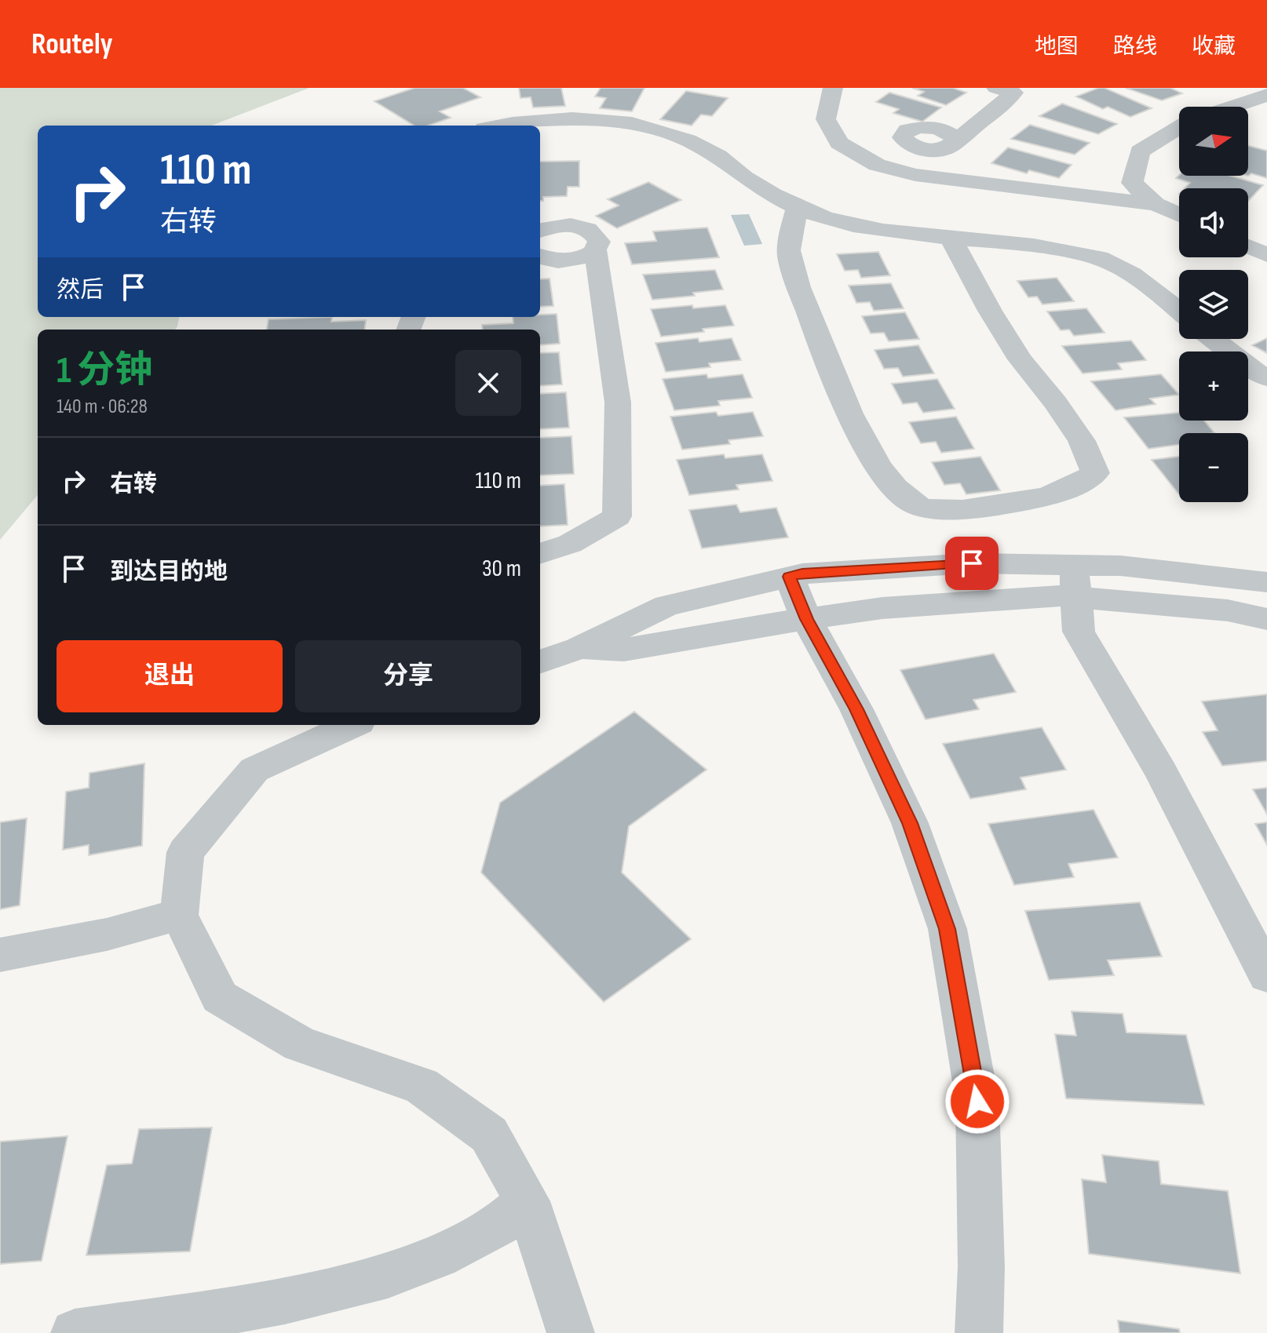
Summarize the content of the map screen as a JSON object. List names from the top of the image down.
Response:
{
  "north": "right",
  "page": {
    "header": "Routely",
    "nav": ["地图", "路线", "收藏"],
    "map_buttons": ["+", "−"],
    "turn": ["110 m", "右转"],
    "then": "然后",
    "heading": ["1 分钟", "140 m · 06:28"],
    "list": [
      {
        "name": "右转",
        "value": "110 m"
      },
      {
        "name": "到达目的地",
        "value": "30 m"
      }
    ],
    "buttons": ["退出", "分享"]
  }
}
